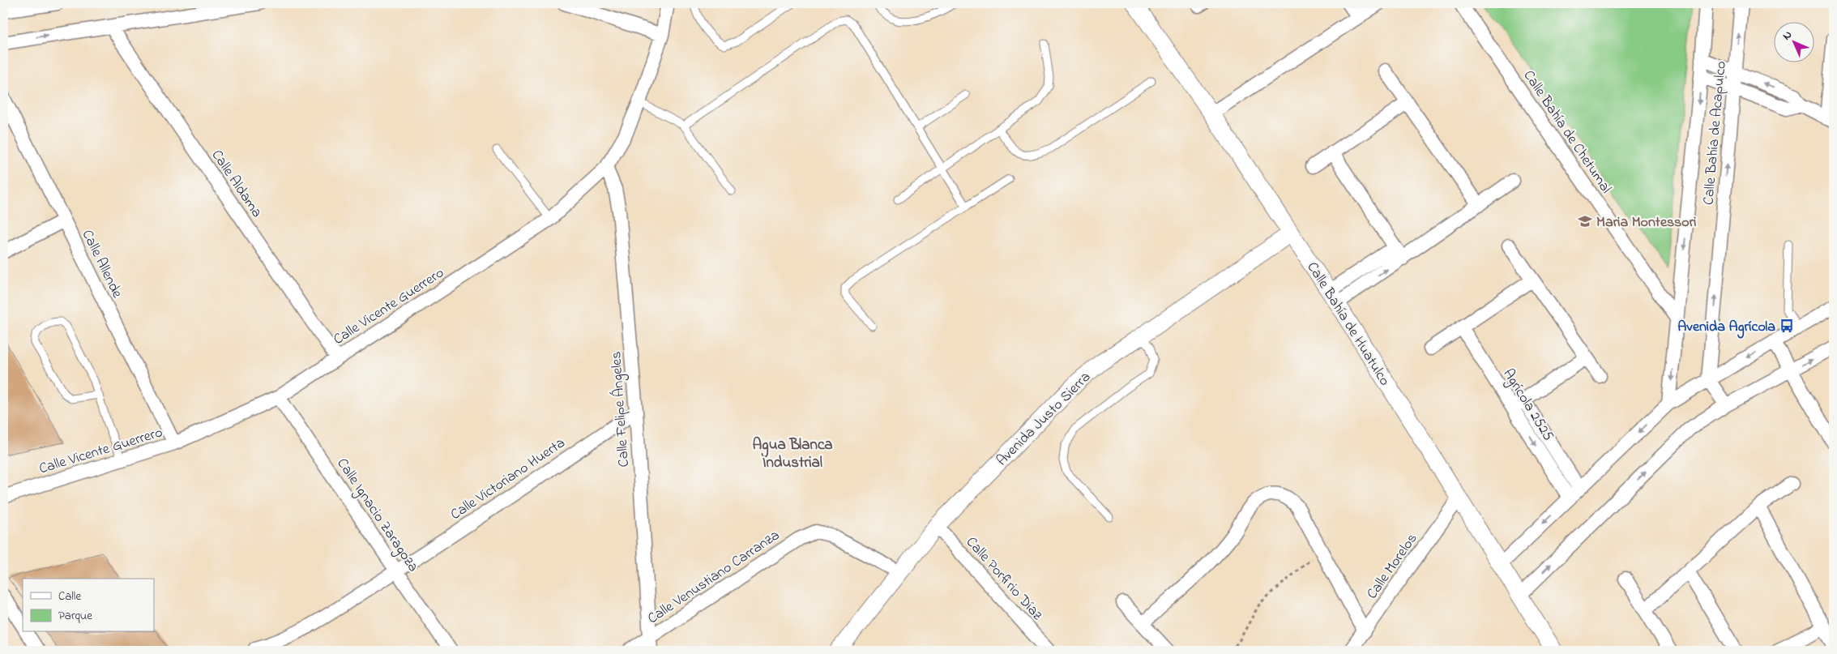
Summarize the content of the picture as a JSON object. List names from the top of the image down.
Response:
{
  "streets": {
    "street": [
      "Calle Bahía de Chetumal",
      "Calle Bahía de Acapulco",
      "Calle Aldama",
      "Calle Allende",
      "Calle Vicente Guerrero",
      "Calle Bahía de Huatulco",
      "Agrícola 2525",
      "Calle Felipe Ángeles",
      "Avenida Justo Sierra",
      "Calle Victoriano Huerta",
      "Calle Ignacio Zaragoza",
      "Calle Morelos",
      "Calle Venustiano Carranza",
      "Calle Porfirio Díaz"
    ]
  },
  "crossings": [
    ["Calle Bahía de Chetumal", "Calle Bahía de Acapulco"],
    ["Calle Aldama", "Calle Vicente Guerrero"],
    ["Calle Allende", "Calle Vicente Guerrero"],
    ["Calle Vicente Guerrero", "Calle Felipe Ángeles"],
    ["Calle Vicente Guerrero", "Calle Ignacio Zaragoza"],
    ["Calle Bahía de Huatulco", "Avenida Justo Sierra"],
    ["Calle Bahía de Huatulco", "Calle Morelos"],
    ["Calle Felipe Ángeles", "Calle Victoriano Huerta"],
    ["Calle Felipe Ángeles", "Calle Venustiano Carranza"],
    ["Avenida Justo Sierra", "Calle Venustiano Carranza"],
    ["Avenida Justo Sierra", "Calle Porfirio Díaz"],
    ["Calle Victoriano Huerta", "Calle Ignacio Zaragoza"]
  ],
  "districts": ["Agua Blanca Industrial"],
  "places": {
    "school or university": ["Maria Montessori"],
    "bus stop": ["Avenida Agrícola"]
  },
  "legend": ["Calle", "Parque"],
  "north": "top left"
}
